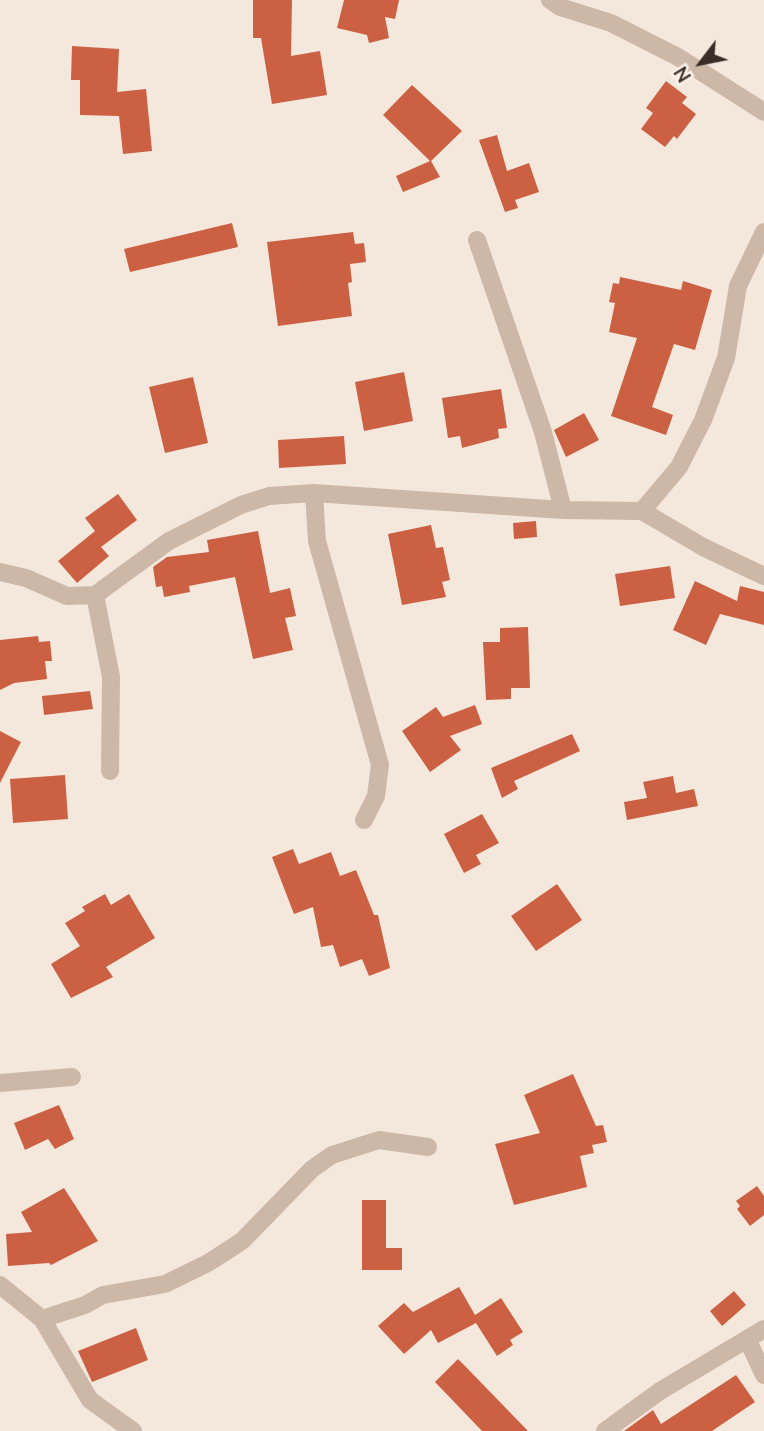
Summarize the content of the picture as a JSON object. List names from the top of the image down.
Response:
{
  "north": "bottom left"
}
